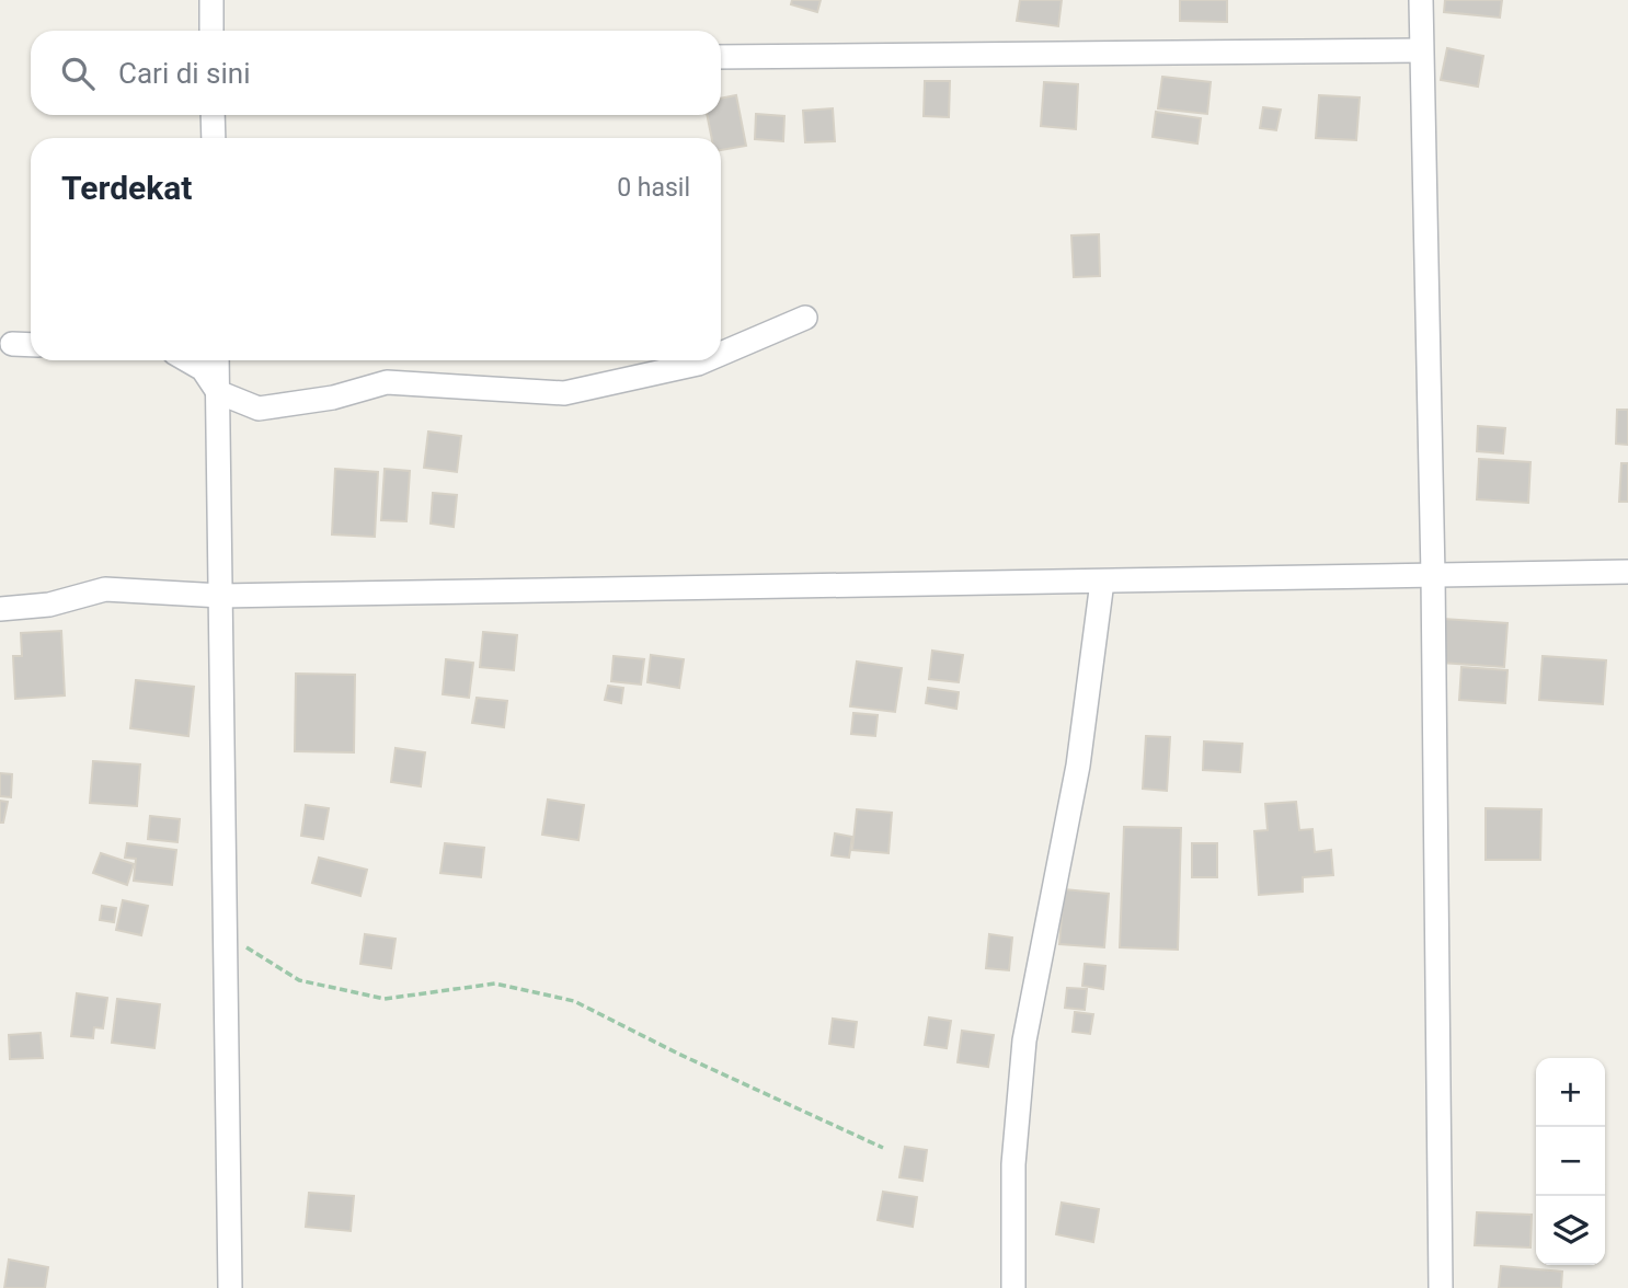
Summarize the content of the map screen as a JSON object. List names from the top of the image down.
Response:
{
  "page": {
    "search": "Cari di sini",
    "heading": ["Terdekat", "0 hasil"],
    "map_buttons": ["+", "−"]
  }
}
